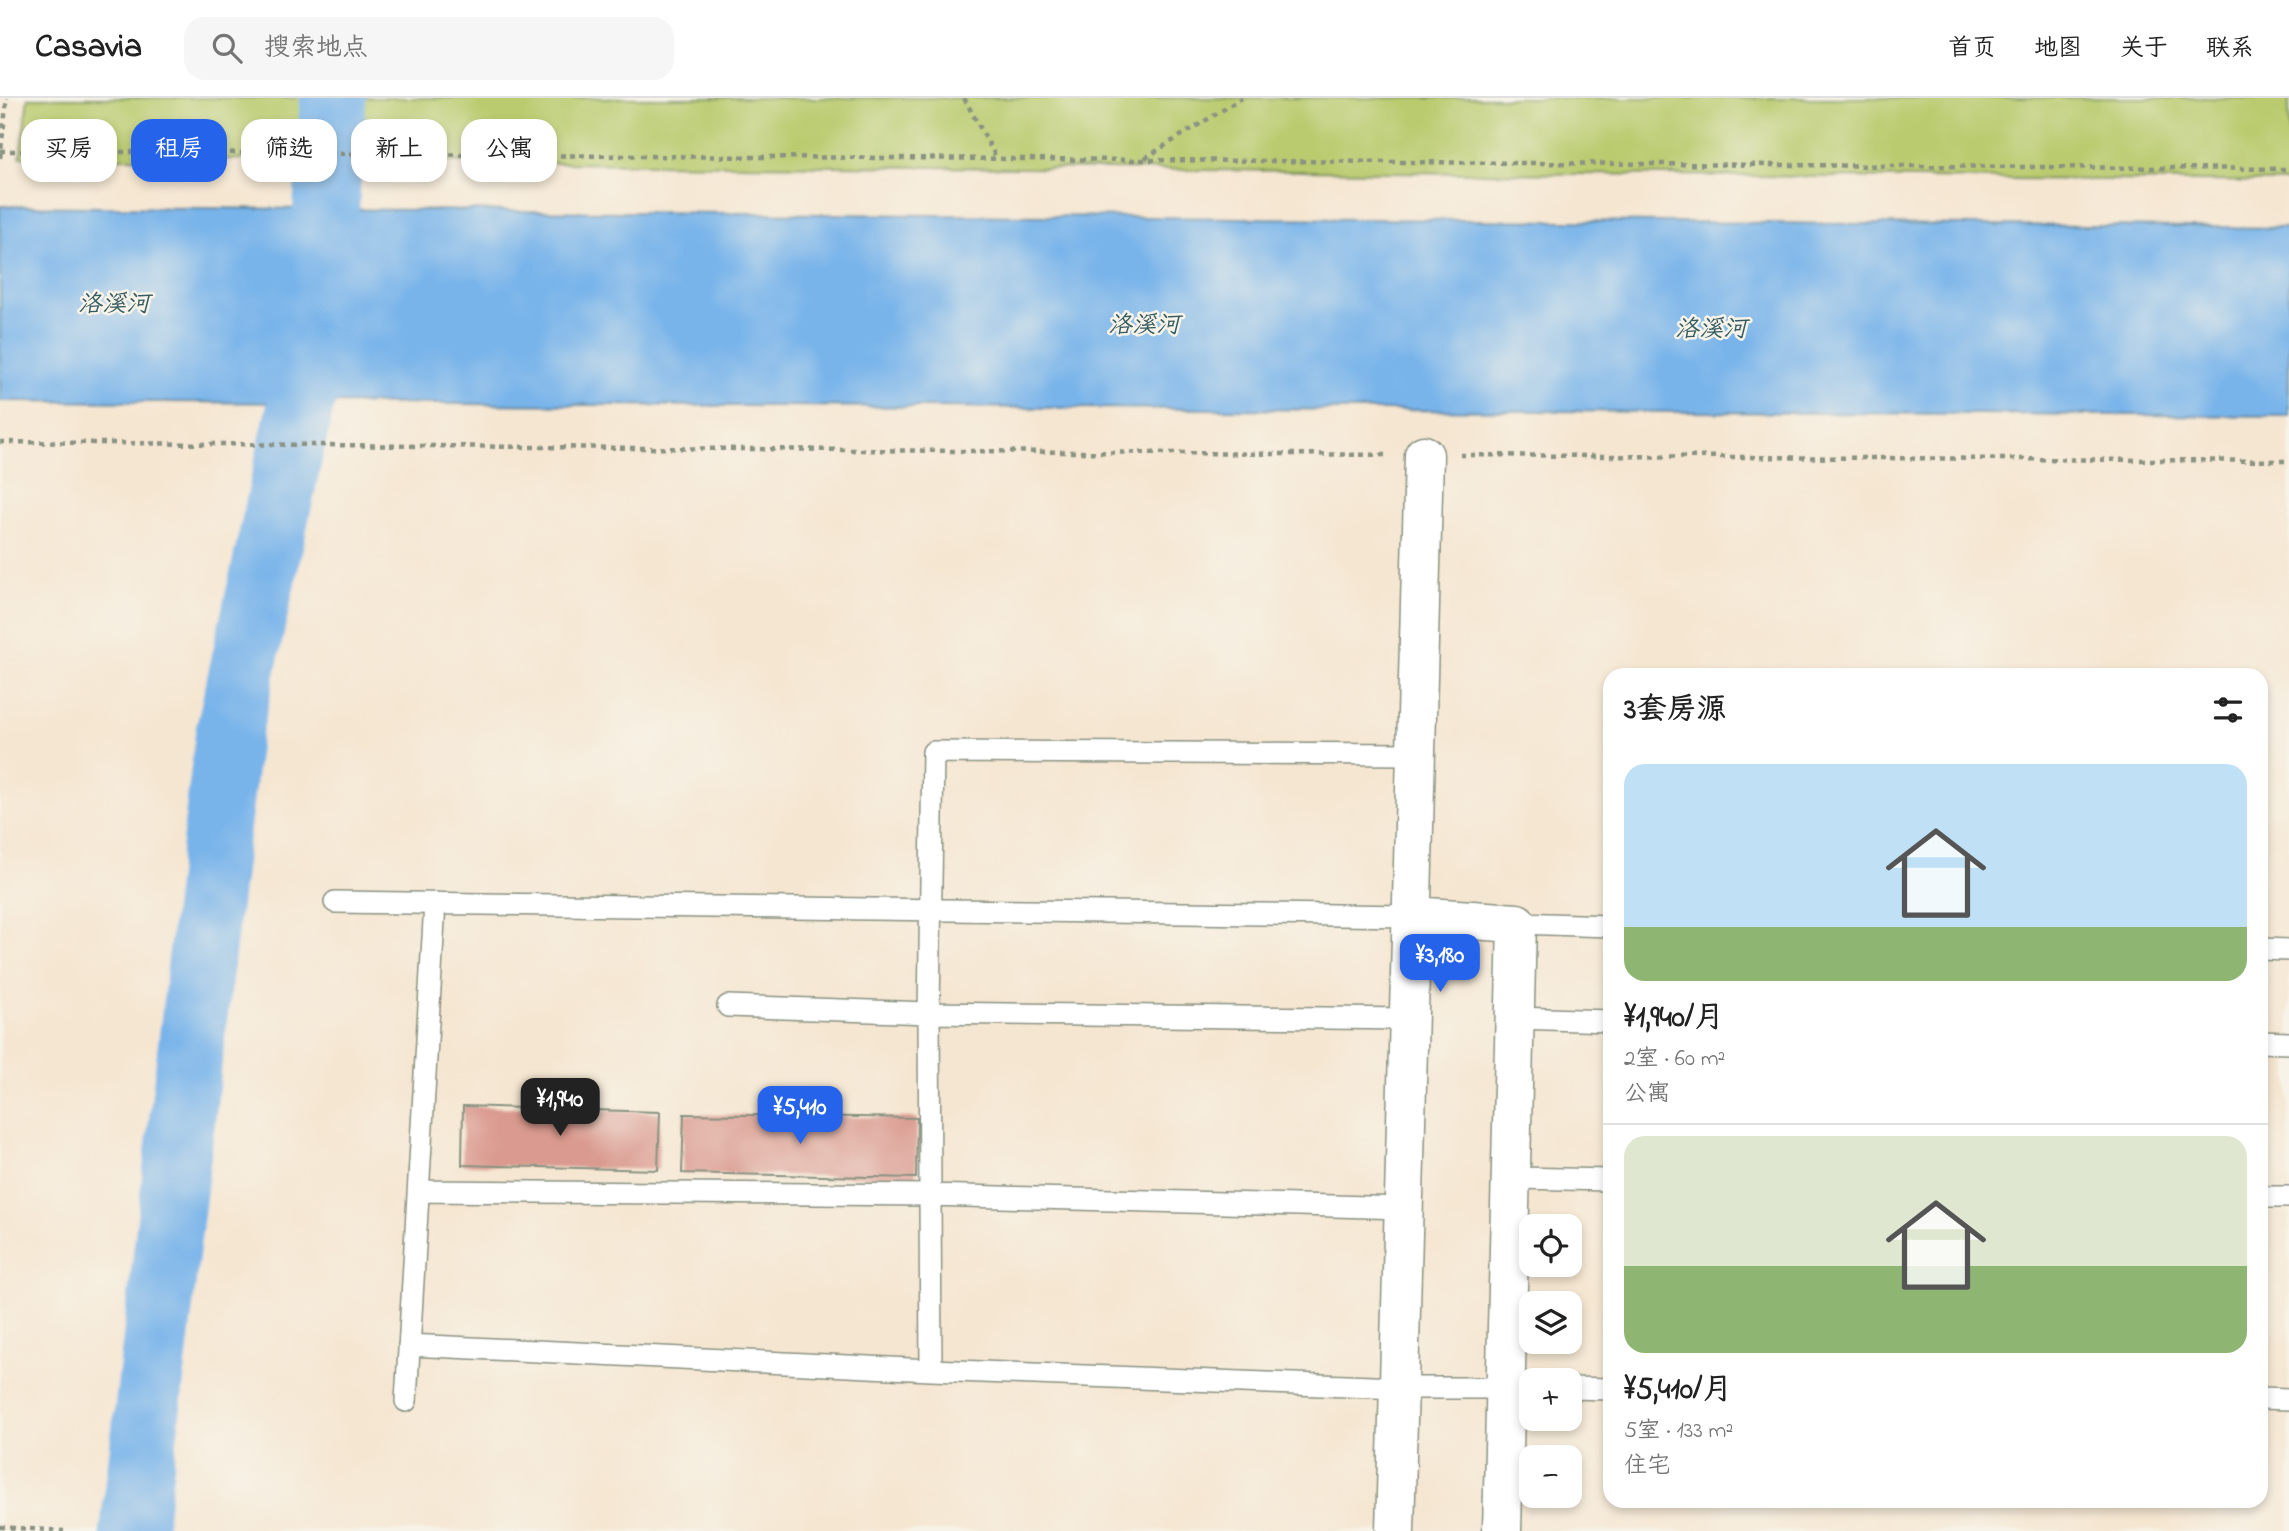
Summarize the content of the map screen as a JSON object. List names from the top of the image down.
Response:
{
  "water": ["洛溪河"],
  "page": {
    "header": "Casavia",
    "search": "搜索地点",
    "nav": [
      "首页",
      "地图",
      "关于",
      "联系"
    ],
    "chip": [
      "买房",
      "租房",
      "筛选",
      "新上",
      "公寓"
    ],
    "heading": "3套房源",
    "list": [
      {
        "name": "¥1,940/月",
        "note": "2室 · 60 m² · 公寓"
      },
      {
        "name": "¥5,410/月",
        "note": "5室 · 133 m² · 住宅"
      }
    ],
    "price": ["¥3,180", "¥1,940", "¥5,410"],
    "map_buttons": ["+", "−"]
  }
}
